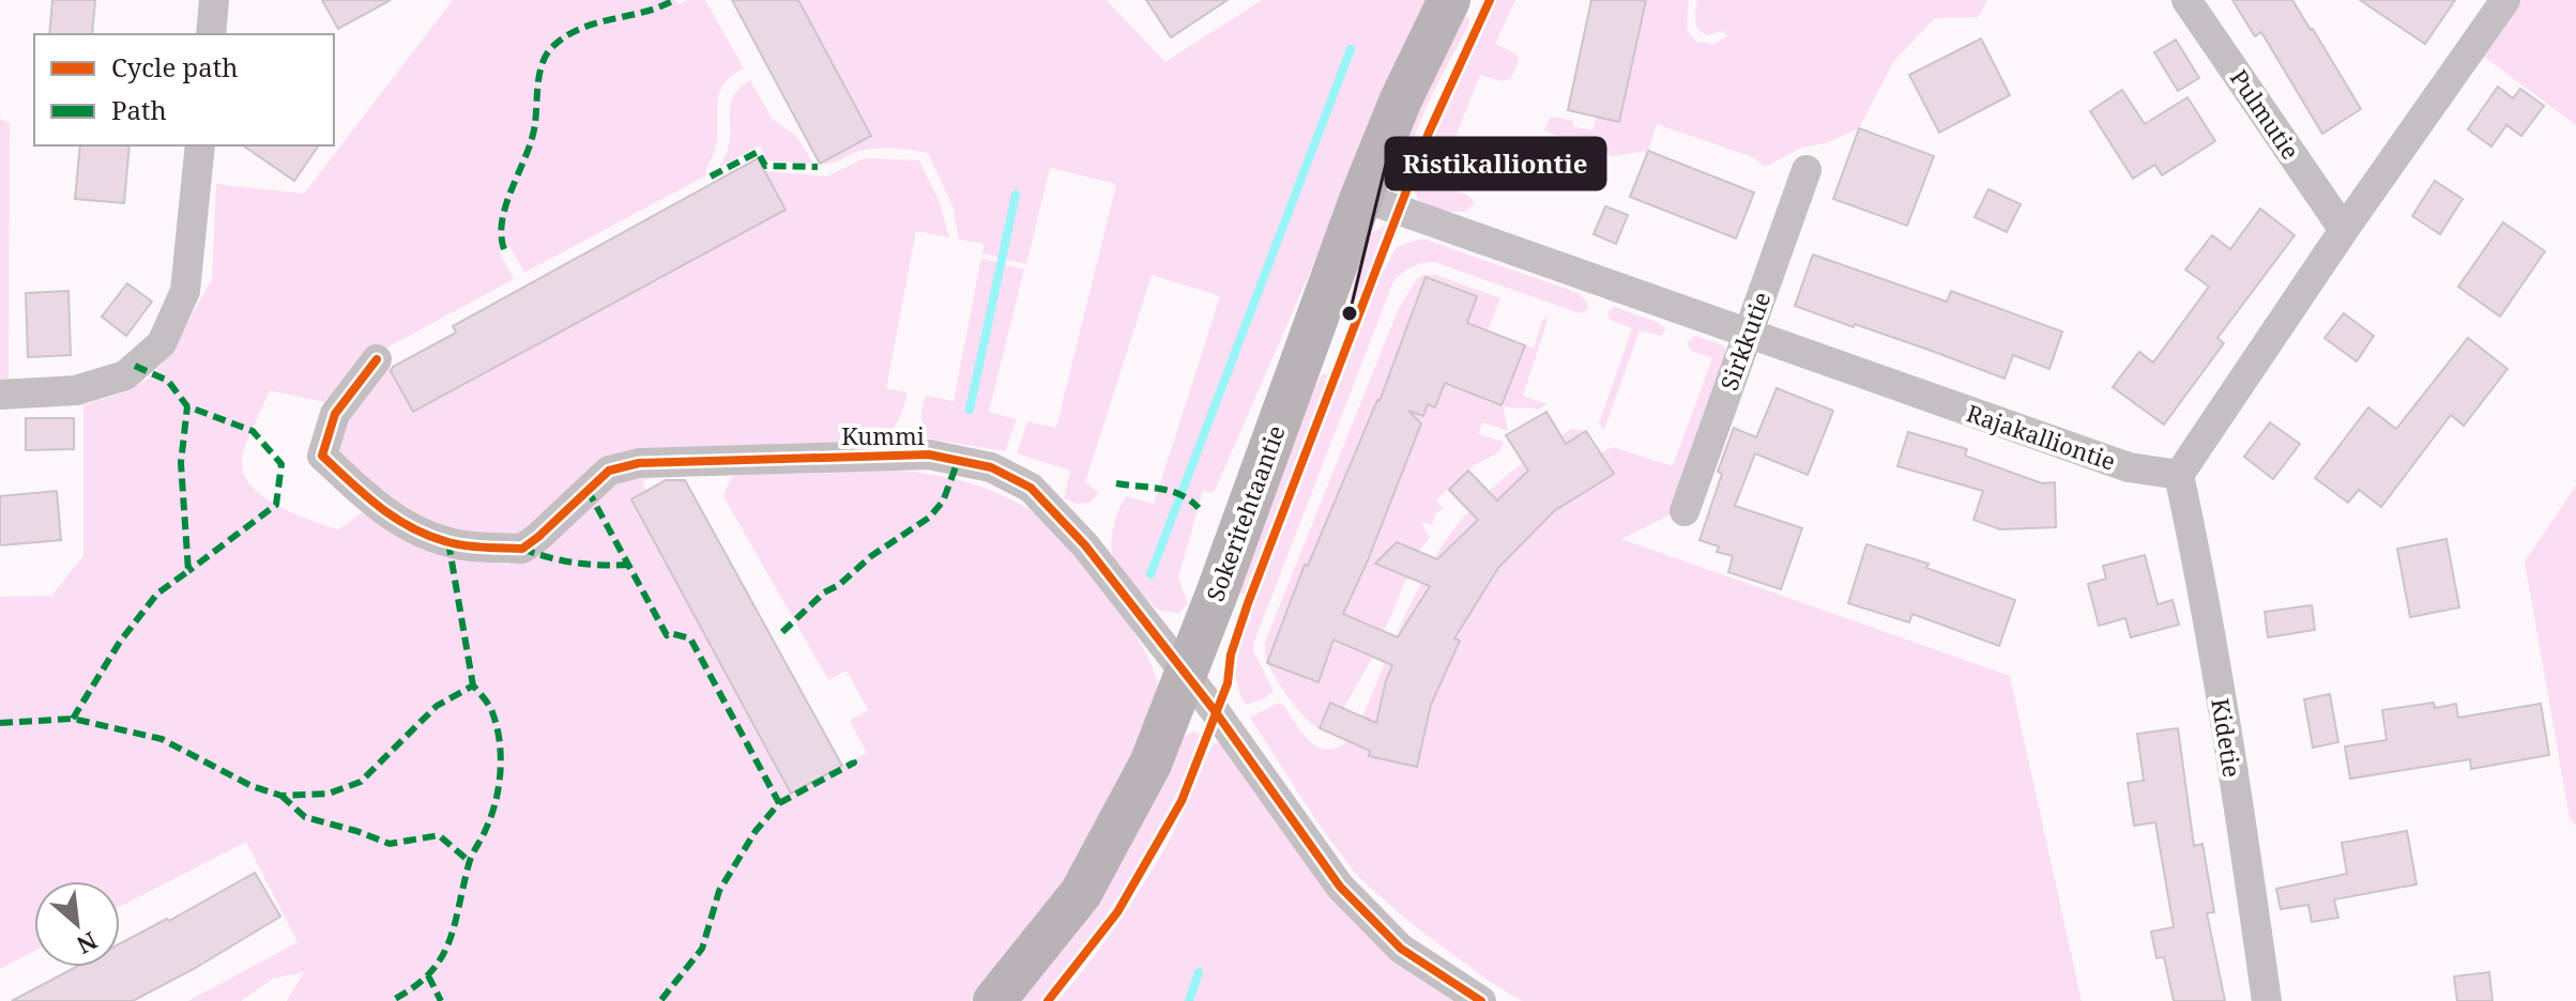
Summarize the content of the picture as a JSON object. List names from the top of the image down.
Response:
{
  "streets": {
    "street": [
      "Pulmutie",
      "Sirkkutie",
      "Kummi",
      "Rajakalliontie",
      "Sokeritehtaantie",
      "Kidetie"
    ]
  },
  "crossings": [
    ["Sirkkutie", "Rajakalliontie"],
    ["Kummi", "Sokeritehtaantie"],
    ["Rajakalliontie", "Sokeritehtaantie"],
    ["Rajakalliontie", "Kidetie"]
  ],
  "places": ["Ristikalliontie"],
  "legend": ["Cycle path", "Path"],
  "north": "bottom right"
}
